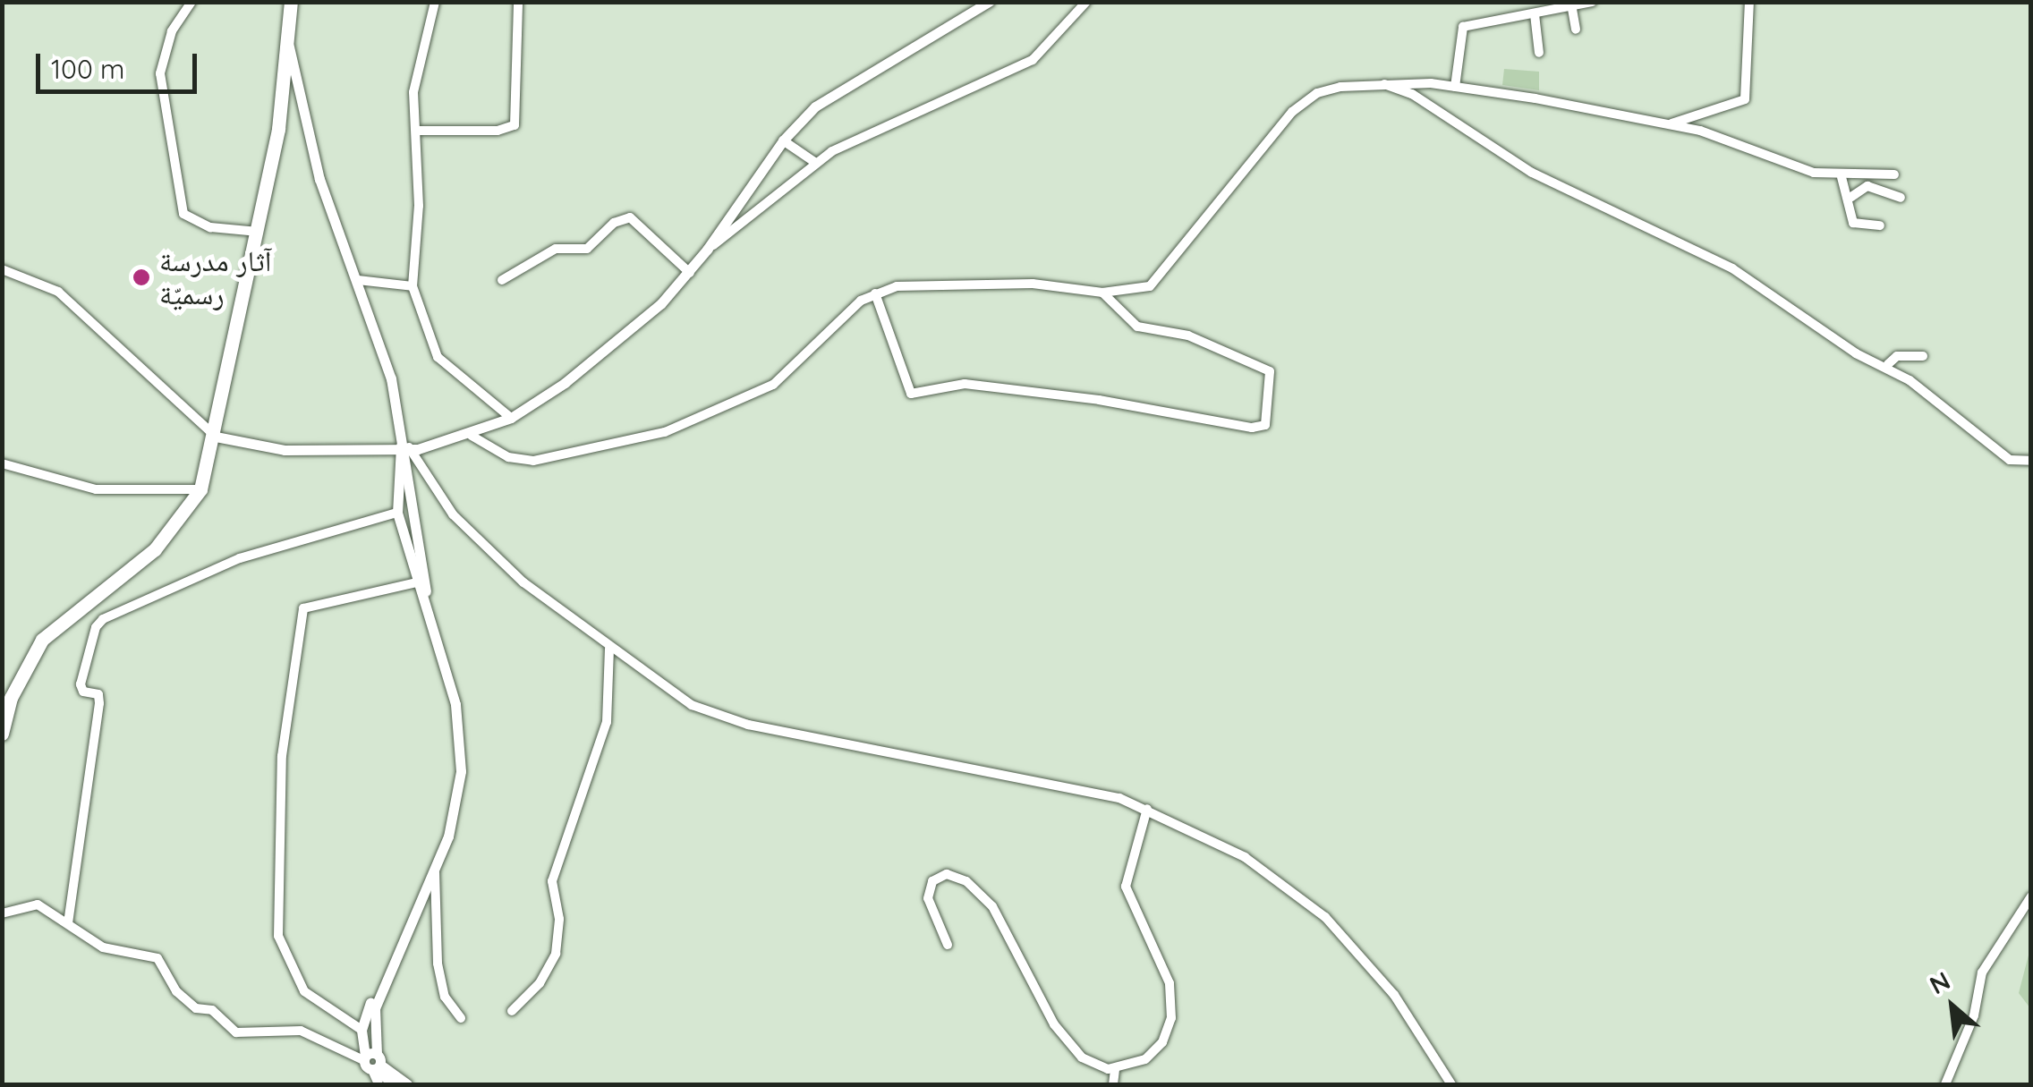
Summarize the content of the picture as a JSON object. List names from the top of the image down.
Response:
{
  "places": ["آثار مدرسة رسميّة"],
  "scale_bar": "100 m",
  "north": "top left"
}
